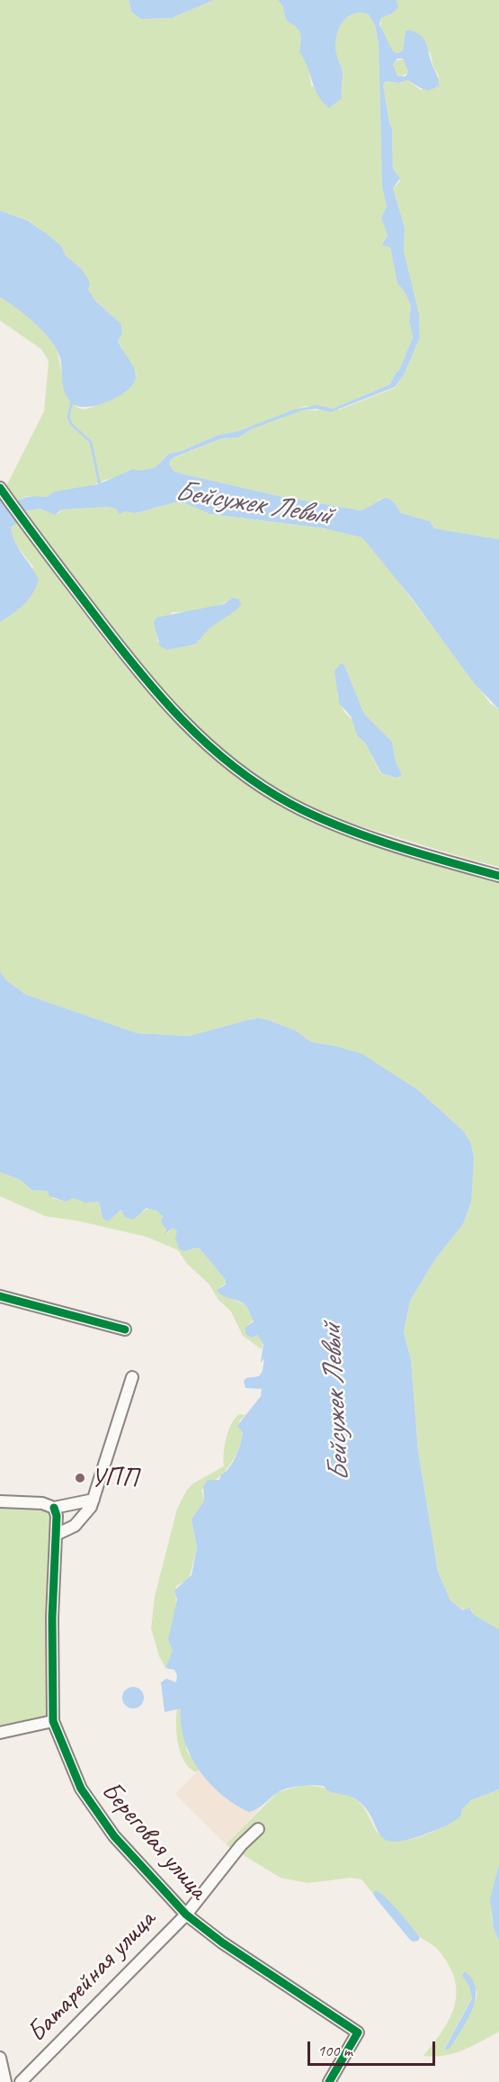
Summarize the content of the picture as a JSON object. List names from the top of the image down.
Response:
{
  "streets": {
    "street": ["Береговая улица", "Батарейная улица"]
  },
  "crossings": [
    ["Береговая улица", "Батарейная улица"]
  ],
  "water": ["Бейсужек Левый"],
  "places": ["УПП"],
  "scale_bar": "100 m"
}
